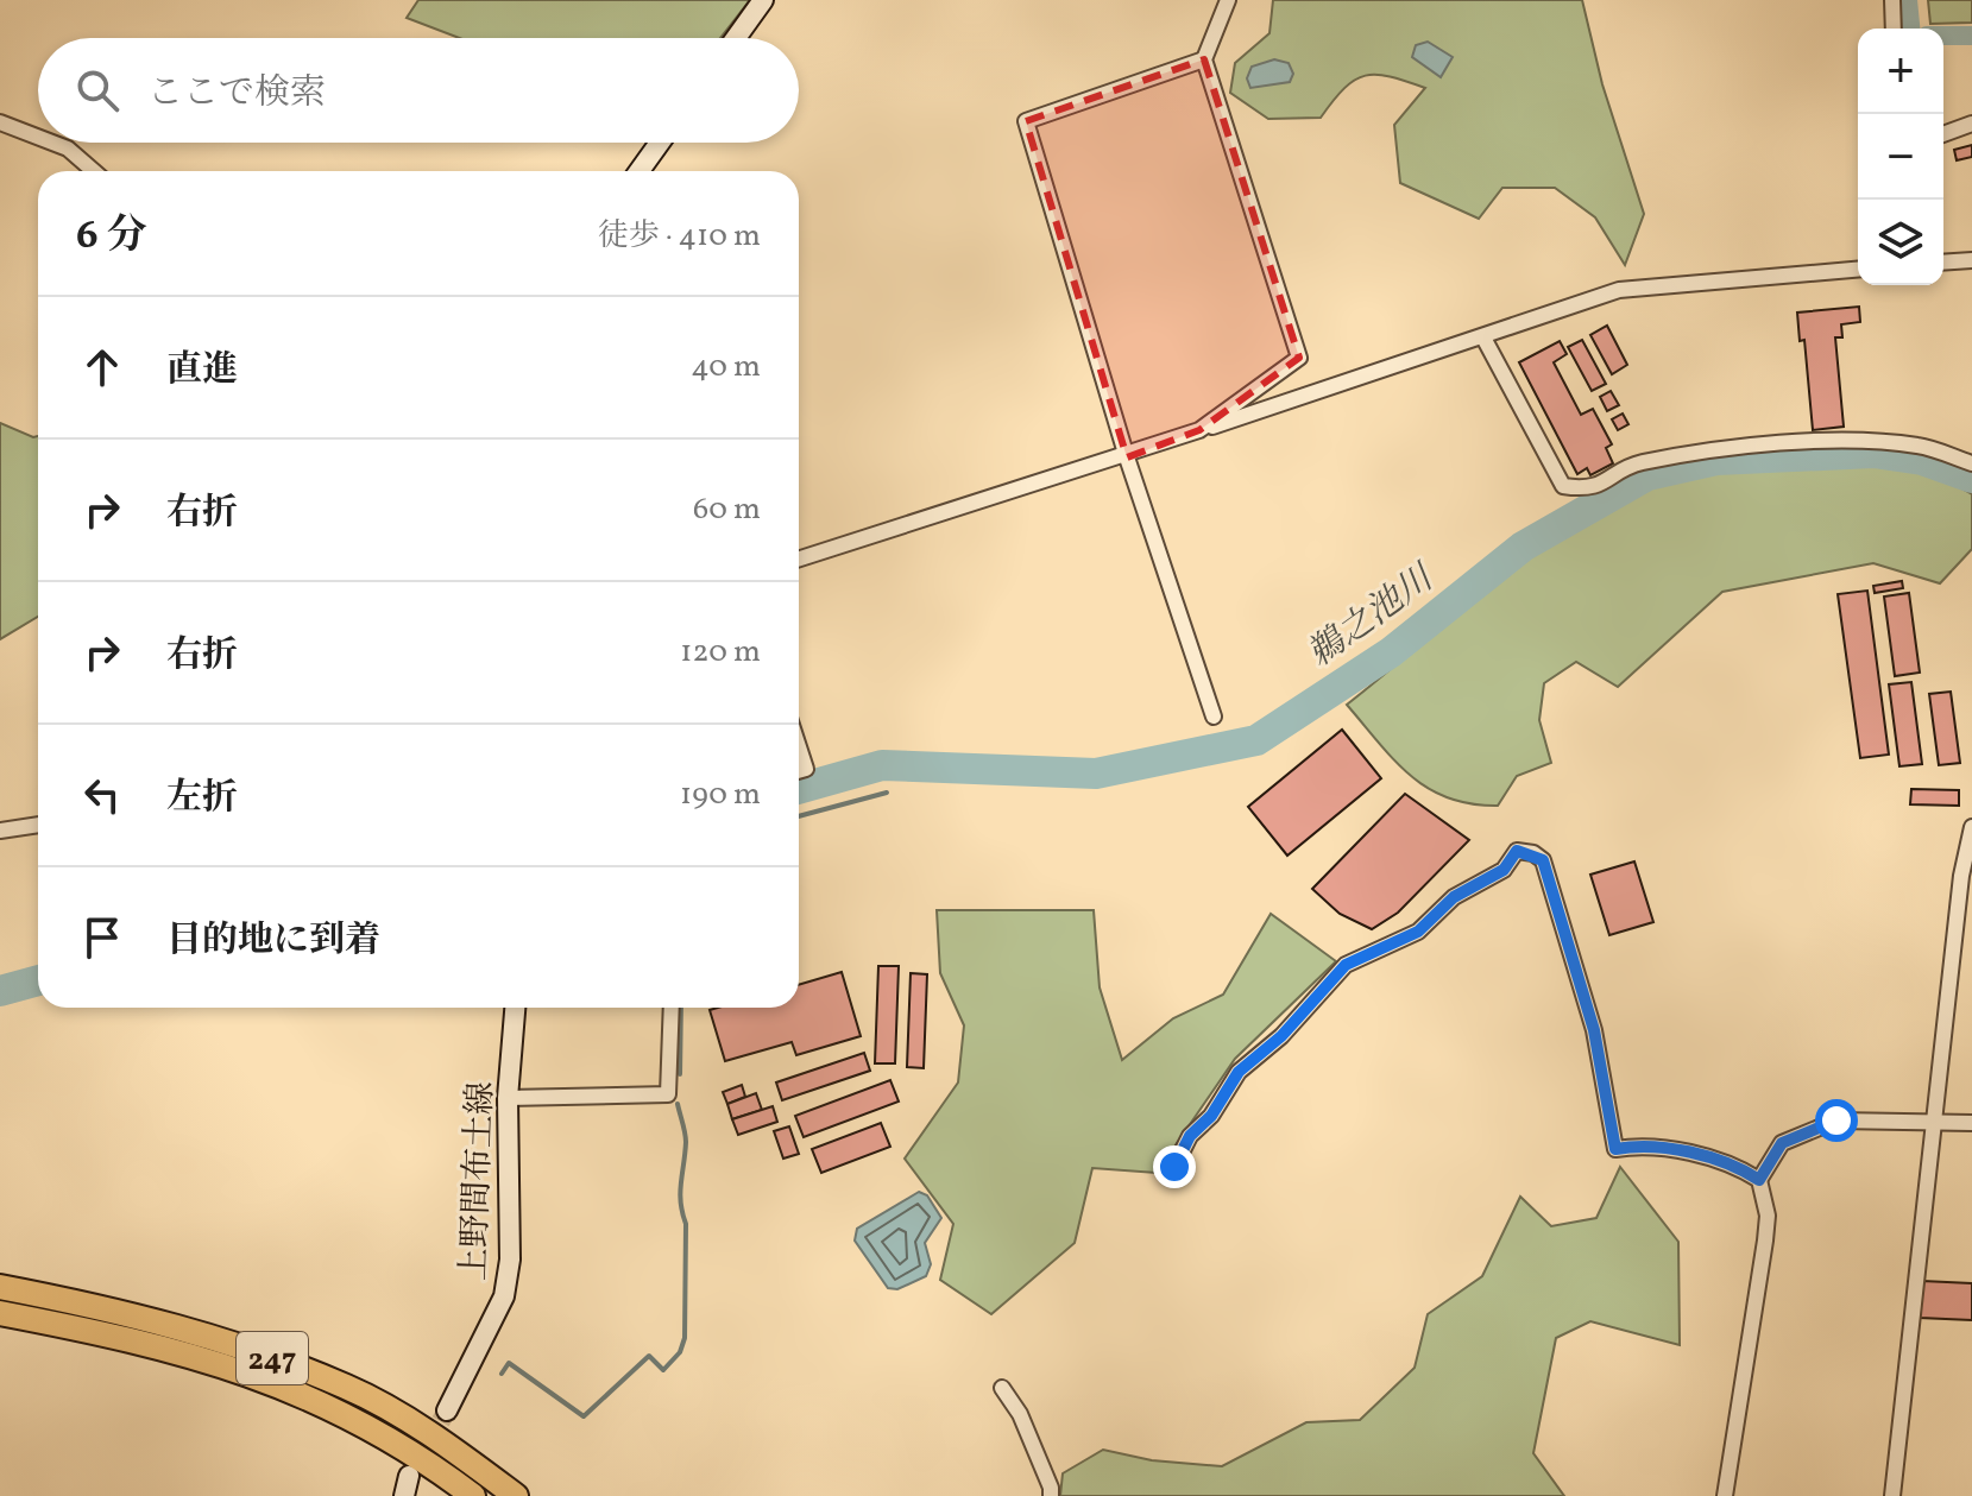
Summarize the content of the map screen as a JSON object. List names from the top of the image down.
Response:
{
  "streets": {
    "highway": ["247"],
    "main road": ["上野間布土線"]
  },
  "water": ["鵜之池川"],
  "page": {
    "map_buttons": ["+", "−"],
    "search": "ここで検索",
    "heading": ["6 分", "徒歩 · 410 m"],
    "list": [
      ["直進", "40 m"],
      ["右折", "60 m"],
      ["右折", "120 m"],
      ["左折", "190 m"],
      "目的地に到着"
    ]
  }
}
